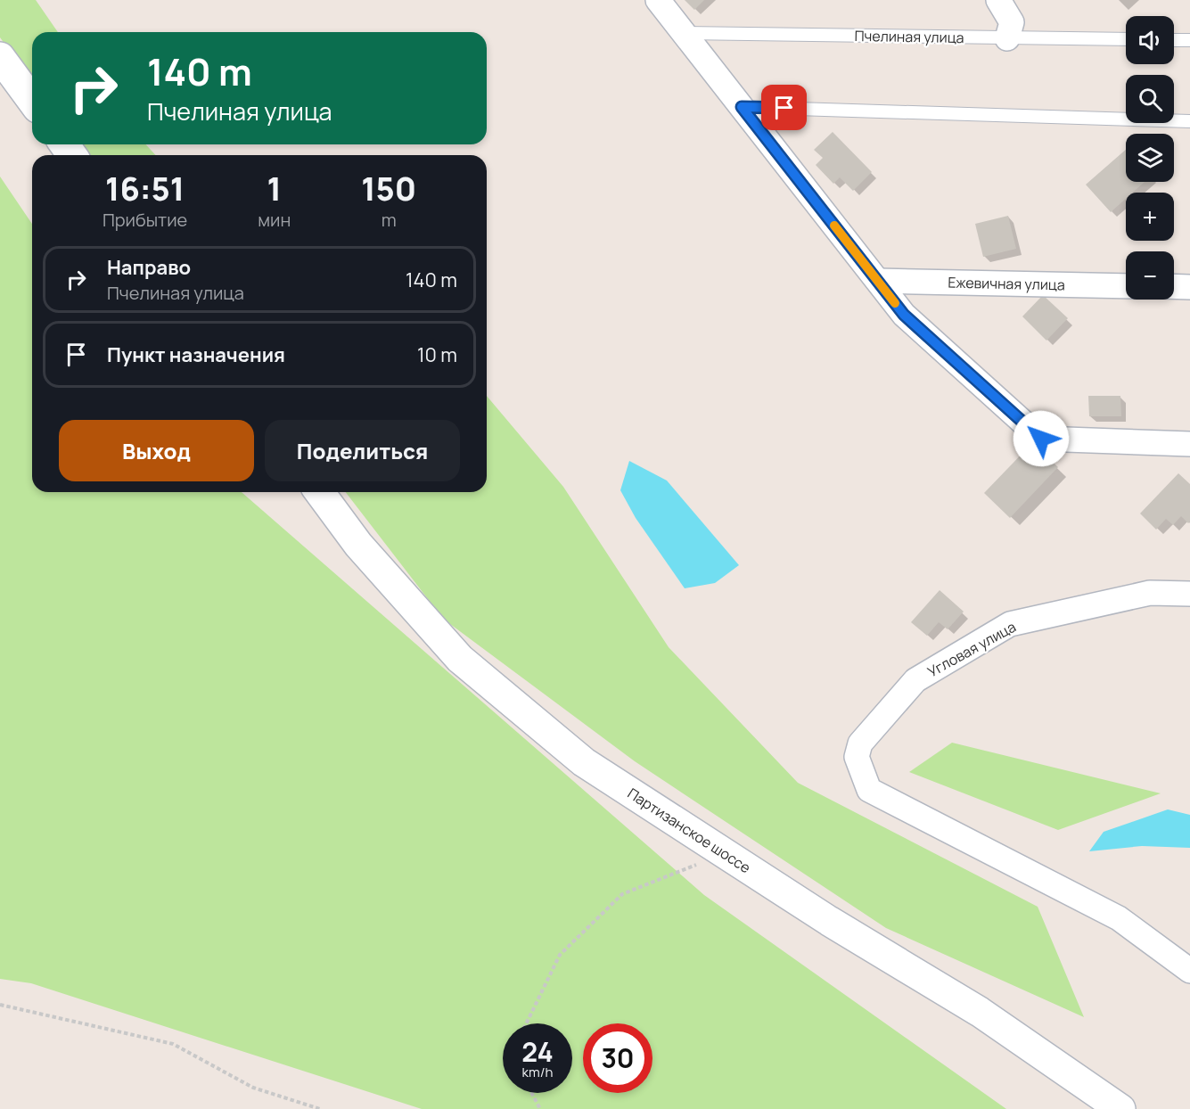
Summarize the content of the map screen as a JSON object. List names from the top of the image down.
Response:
{
  "streets": {
    "main road": ["Партизанское шоссе"],
    "street": ["Ежевичная улица", "Угловая улица"],
    "lane": ["Пчелиная улица"]
  },
  "page": {
    "map_buttons": ["+", "−"],
    "turn": ["140 m", "Пчелиная улица"],
    "eta": [
      "16:51",
      "Прибытие",
      "1",
      "мин",
      "150",
      "m"
    ],
    "list": [
      {
        "name": "Направо",
        "note": "Пчелиная улица",
        "value": "140 m"
      },
      {
        "name": "Пункт назначения",
        "value": "10 m"
      }
    ],
    "buttons": ["Выход", "Поделиться"],
    "speed": "24 km/h",
    "limit": "30"
  }
}
